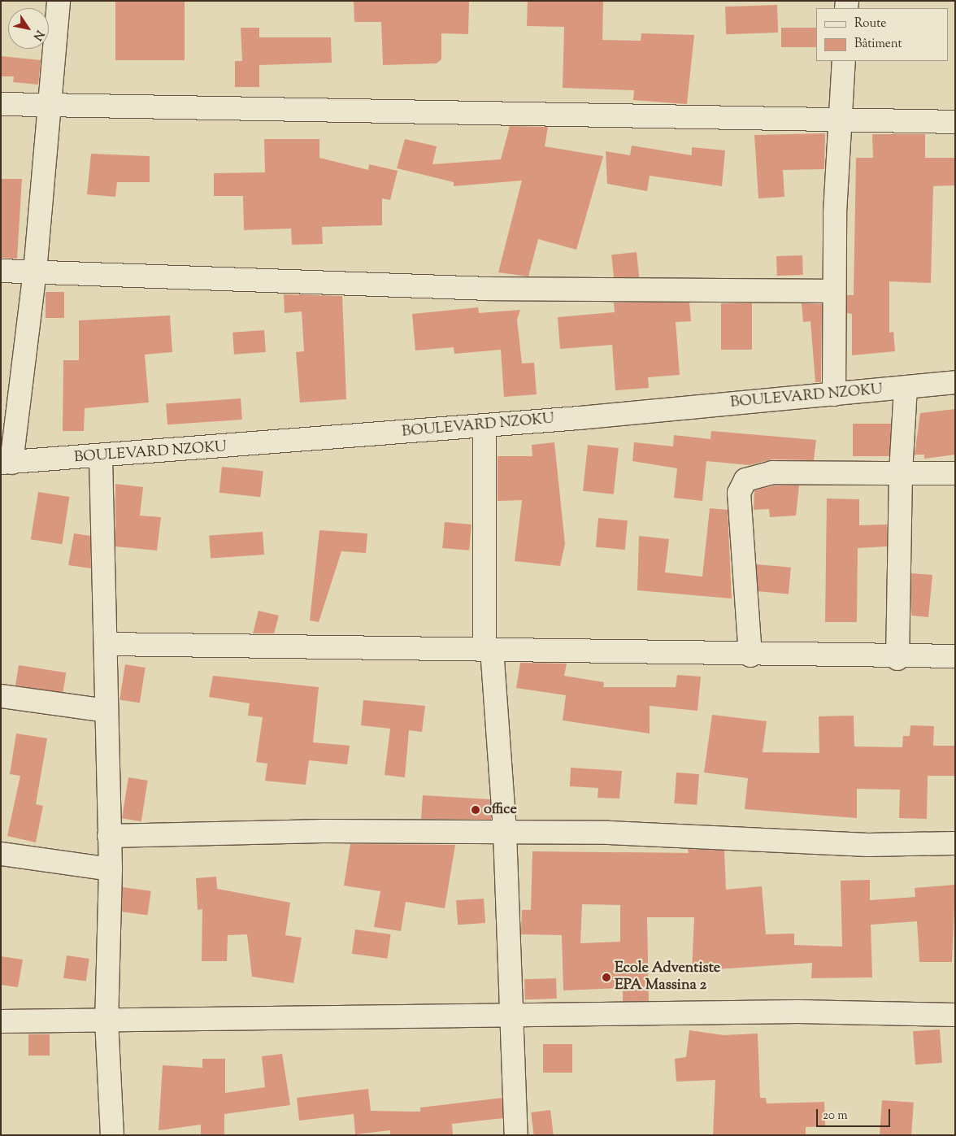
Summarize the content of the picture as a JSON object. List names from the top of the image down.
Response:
{
  "streets": {
    "street": ["BOULEVARD NZOKU"]
  },
  "places": ["office", "Ecole Adventiste EPA Massina 2"],
  "legend": ["Route", "Bâtiment"],
  "scale_bar": "20 m",
  "north": "bottom right"
}
